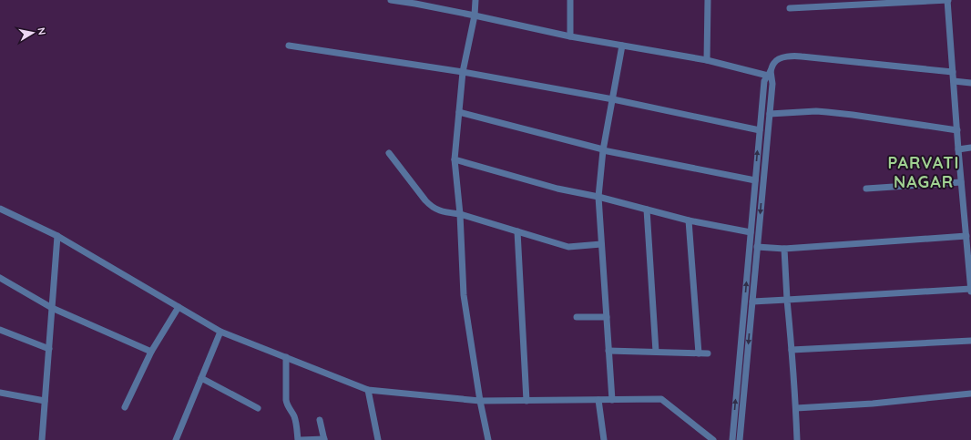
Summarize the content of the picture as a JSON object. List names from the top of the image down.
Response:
{
  "districts": ["PARVATI NAGAR"],
  "north": "right"
}
